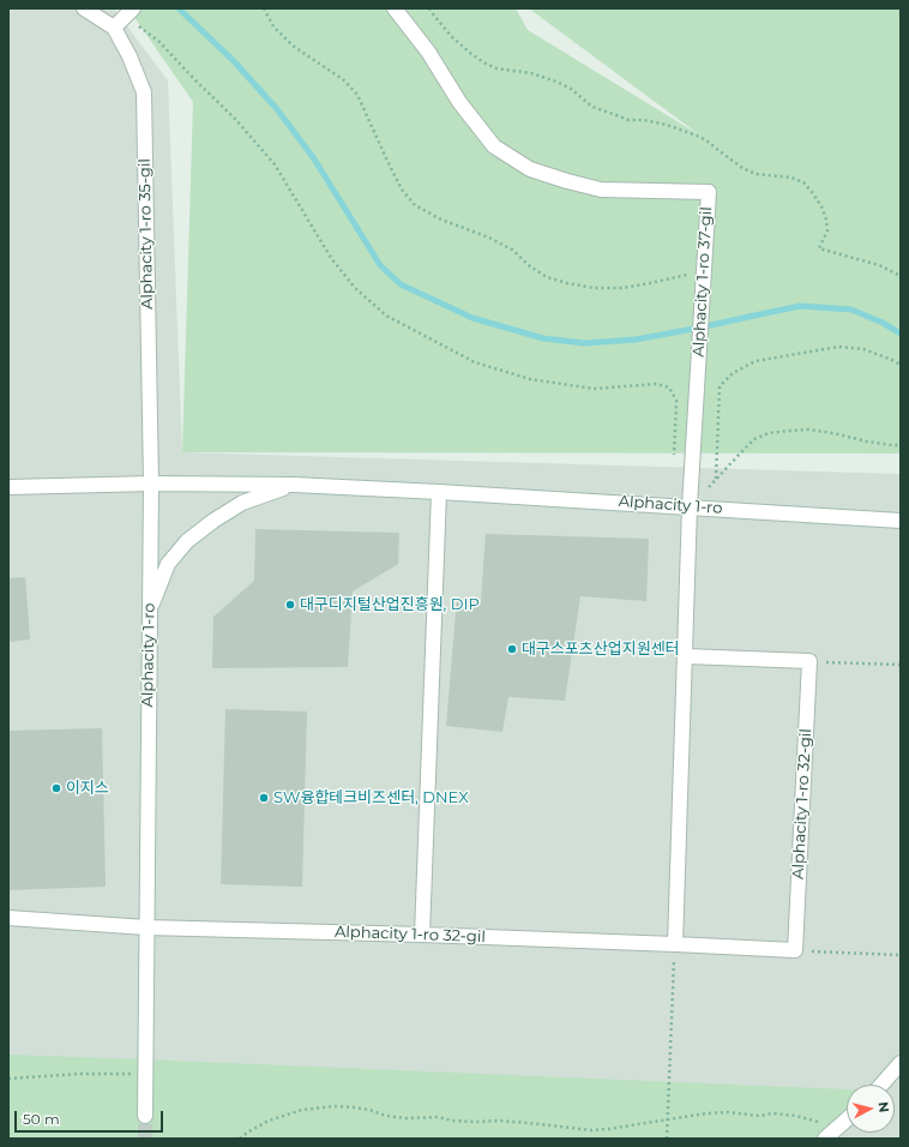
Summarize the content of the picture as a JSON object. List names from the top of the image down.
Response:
{
  "streets": {
    "street": [
      "Alphacity 1-ro 35-gil",
      "Alphacity 1-ro 37-gil",
      "Alphacity 1-ro",
      "Alphacity 1-ro 32-gil"
    ]
  },
  "crossings": [
    ["Alphacity 1-ro 35-gil", "Alphacity 1-ro"],
    ["Alphacity 1-ro 37-gil", "Alphacity 1-ro"],
    ["Alphacity 1-ro", "Alphacity 1-ro 32-gil"]
  ],
  "places": [
    "대구디지털산업진흥원, DIP",
    "대구스포츠산업지원센터",
    "이지스",
    "SW융합테크비즈센터, DNEX"
  ],
  "scale_bar": "50 m",
  "north": "right"
}
